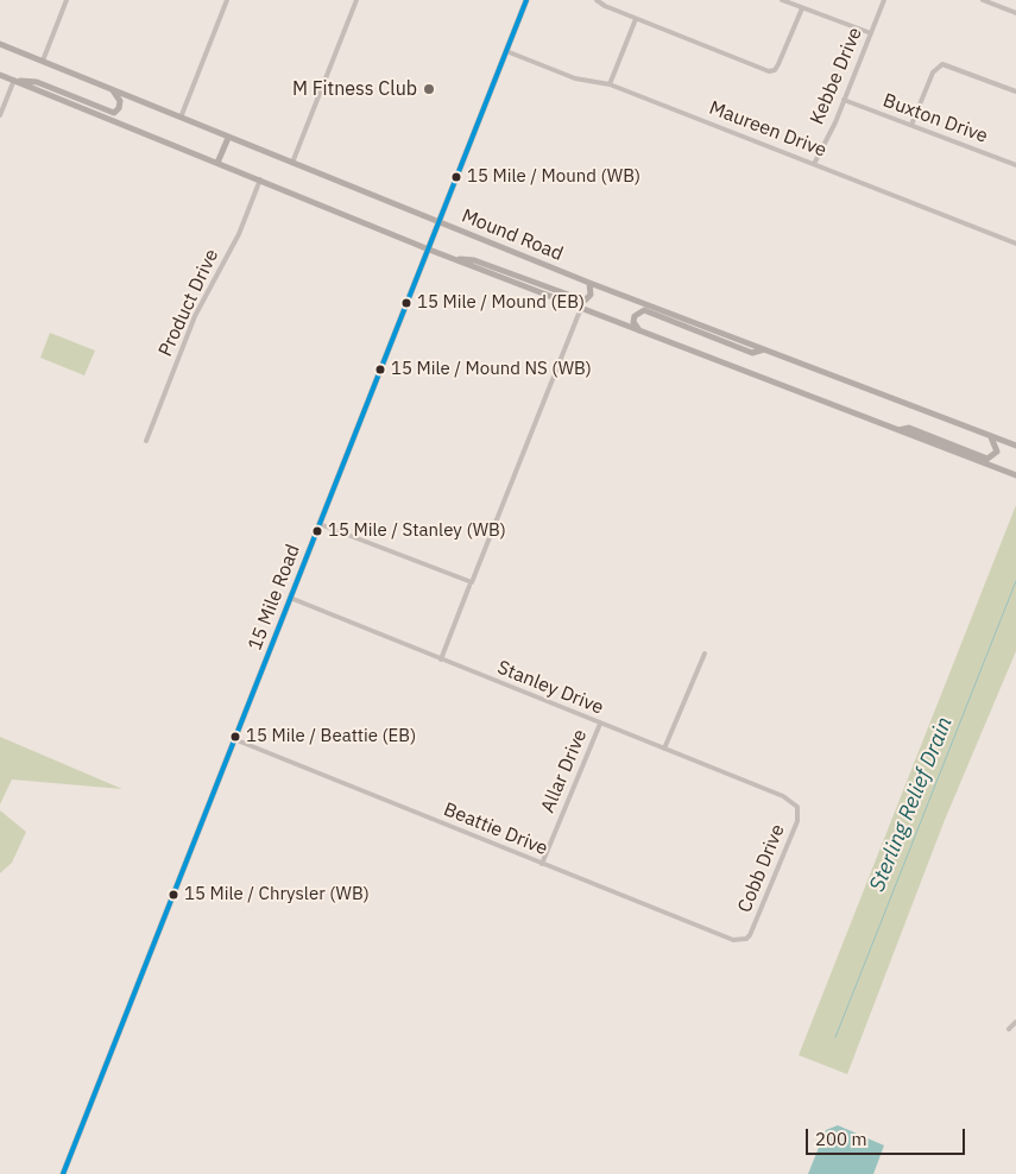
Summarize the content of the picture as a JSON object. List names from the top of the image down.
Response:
{
  "streets": {
    "main road": ["Mound Road", "15 Mile Road"],
    "street": [
      "Kebbe Drive",
      "Buxton Drive",
      "Maureen Drive",
      "Product Drive",
      "Stanley Drive",
      "Allar Drive",
      "Beattie Drive",
      "Cobb Drive"
    ]
  },
  "crossings": [
    ["Kebbe Drive", "Buxton Drive"],
    ["Kebbe Drive", "Maureen Drive"],
    ["Maureen Drive", "15 Mile Road"],
    ["Mound Road", "15 Mile Road"],
    ["15 Mile Road", "Stanley Drive"],
    ["15 Mile Road", "Beattie Drive"],
    ["Stanley Drive", "Allar Drive"],
    ["Stanley Drive", "Cobb Drive"],
    ["Allar Drive", "Beattie Drive"],
    ["Beattie Drive", "Cobb Drive"]
  ],
  "water": ["Sterling Relief Drain"],
  "places": [
    "M Fitness Club",
    "15 Mile / Mound (WB)",
    "15 Mile / Mound (EB)",
    "15 Mile / Mound NS (WB)",
    "15 Mile / Stanley (WB)",
    "15 Mile / Beattie (EB)",
    "15 Mile / Chrysler (WB)"
  ],
  "scale_bar": "200 m"
}
